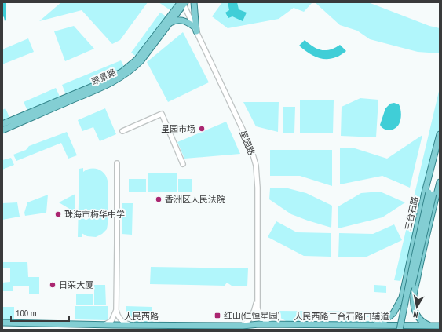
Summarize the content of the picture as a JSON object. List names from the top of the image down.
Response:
{
  "streets": {
    "main road": [
      "翠景路",
      "三台石路",
      "人民西路",
      "人民西路三台石路口辅道"
    ],
    "street": ["星园路"]
  },
  "crossings": [
    ["翠景路", "星园路"],
    ["星园路", "人民西路"],
    ["星园路", "人民西路三台石路口辅道"],
    ["三台石路", "人民西路三台石路口辅道"],
    ["人民西路", "人民西路三台石路口辅道"]
  ],
  "places": {
    "other": [
      "星园市场",
      "香洲区人民法院",
      "珠海市梅华中学",
      "日荣大厦"
    ],
    "transit": ["红山(仁恒星园)"]
  },
  "scale_bar": "100 m",
  "north": "bottom"
}
